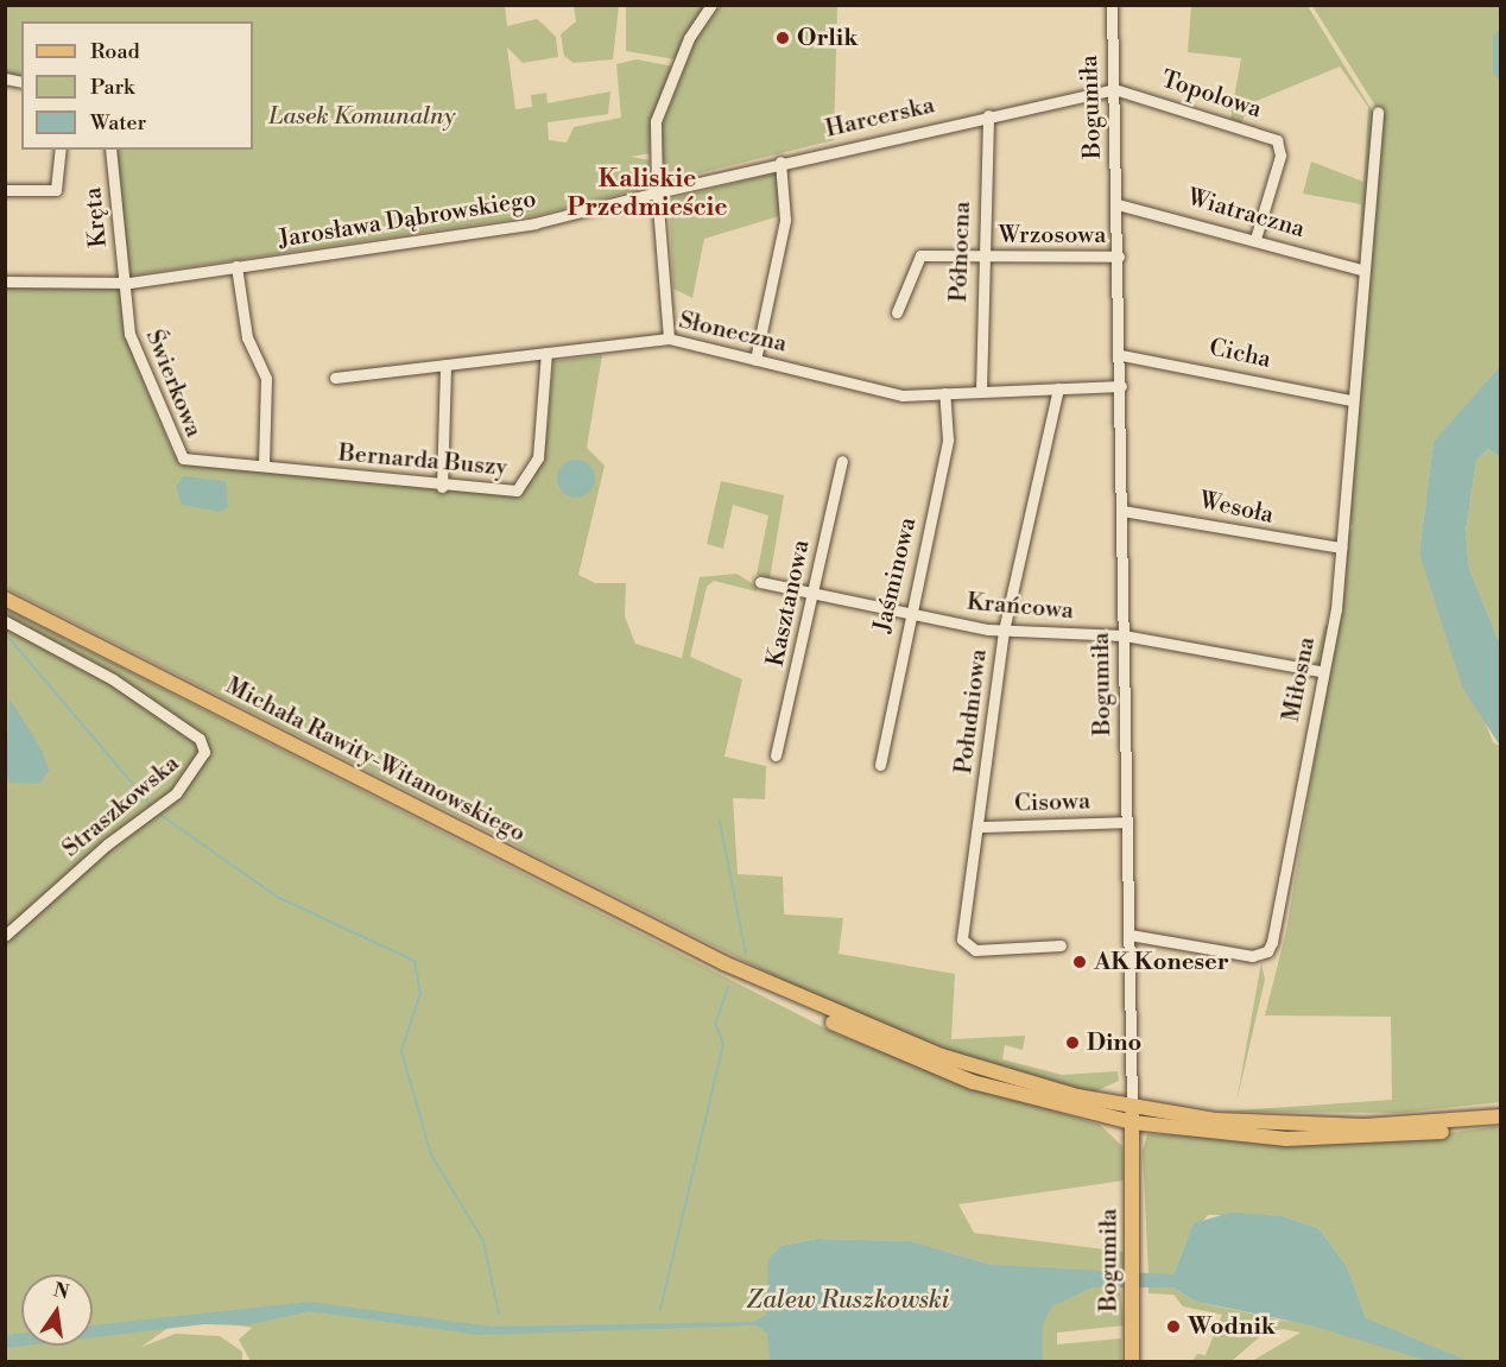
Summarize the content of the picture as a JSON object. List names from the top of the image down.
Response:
{
  "streets": {
    "main road": ["Bogumiła", "Michała Rawity-Witanowskiego"],
    "street": [
      "Topolowa",
      "Harcerska",
      "Wiatraczna",
      "Kręta",
      "Jarosława Dąbrowskiego",
      "Wrzosowa",
      "Północna",
      "Słoneczna",
      "Cicha",
      "Świerkowa",
      "Bernarda Buszy",
      "Wesoła",
      "Jaśminowa",
      "Kasztanowa",
      "Krańcowa",
      "Miłosna",
      "Południowa",
      "Cisowa",
      "Straszkowska"
    ]
  },
  "crossings": [
    ["Topolowa", "Bogumiła"],
    ["Topolowa", "Harcerska"],
    ["Topolowa", "Wiatraczna"],
    ["Bogumiła", "Harcerska"],
    ["Bogumiła", "Wiatraczna"],
    ["Bogumiła", "Wrzosowa"],
    ["Bogumiła", "Słoneczna"],
    ["Bogumiła", "Cicha"],
    ["Bogumiła", "Wesoła"],
    ["Bogumiła", "Krańcowa"],
    ["Bogumiła", "Miłosna"],
    ["Bogumiła", "Michała Rawity-Witanowskiego"],
    ["Bogumiła", "Cisowa"],
    ["Harcerska", "Jarosława Dąbrowskiego"],
    ["Harcerska", "Północna"],
    ["Wiatraczna", "Miłosna"],
    ["Kręta", "Jarosława Dąbrowskiego"],
    ["Kręta", "Świerkowa"],
    ["Jarosława Dąbrowskiego", "Świerkowa"],
    ["Wrzosowa", "Północna"],
    ["Północna", "Słoneczna"],
    ["Słoneczna", "Bernarda Buszy"],
    ["Słoneczna", "Jaśminowa"],
    ["Słoneczna", "Południowa"],
    ["Cicha", "Miłosna"],
    ["Świerkowa", "Bernarda Buszy"],
    ["Wesoła", "Miłosna"],
    ["Jaśminowa", "Krańcowa"],
    ["Kasztanowa", "Krańcowa"],
    ["Krańcowa", "Miłosna"],
    ["Krańcowa", "Południowa"],
    ["Południowa", "Cisowa"]
  ],
  "districts": ["Kaliskie Przedmieście"],
  "water": ["Zalew Ruszkowski"],
  "parks": ["Lasek Komunalny"],
  "places": [
    "Orlik",
    "AK Koneser",
    "Dino",
    "Wodnik"
  ],
  "legend": ["Road", "Park", "Water"],
  "north": "top"
}
